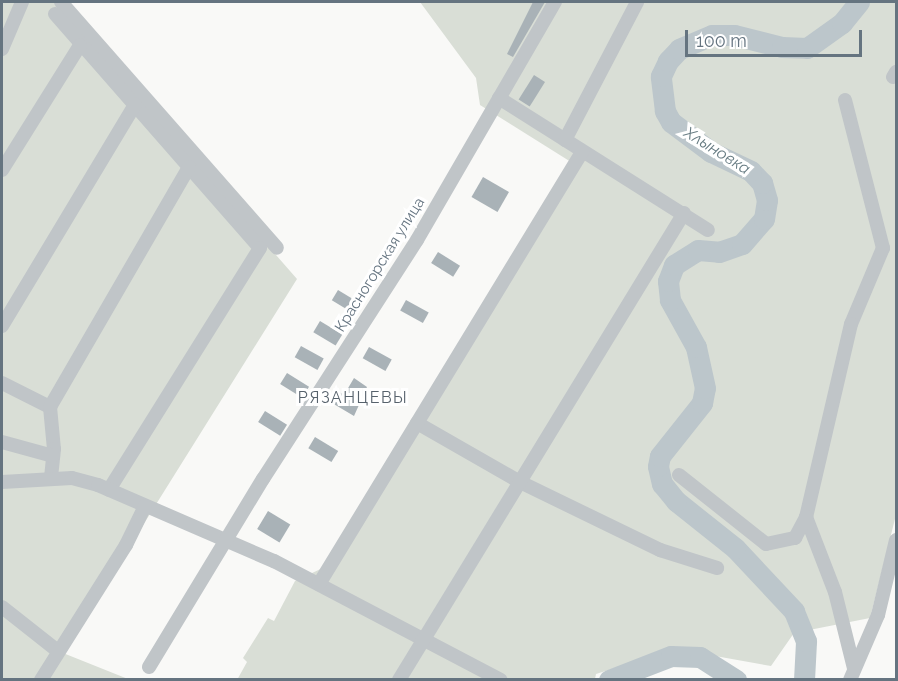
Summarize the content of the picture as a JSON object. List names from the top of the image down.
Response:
{
  "streets": {
    "street": ["Красногорская улица"]
  },
  "districts": ["РЯЗАНЦЕВЫ"],
  "water": ["Хлыновка"],
  "scale_bar": "100 m"
}
